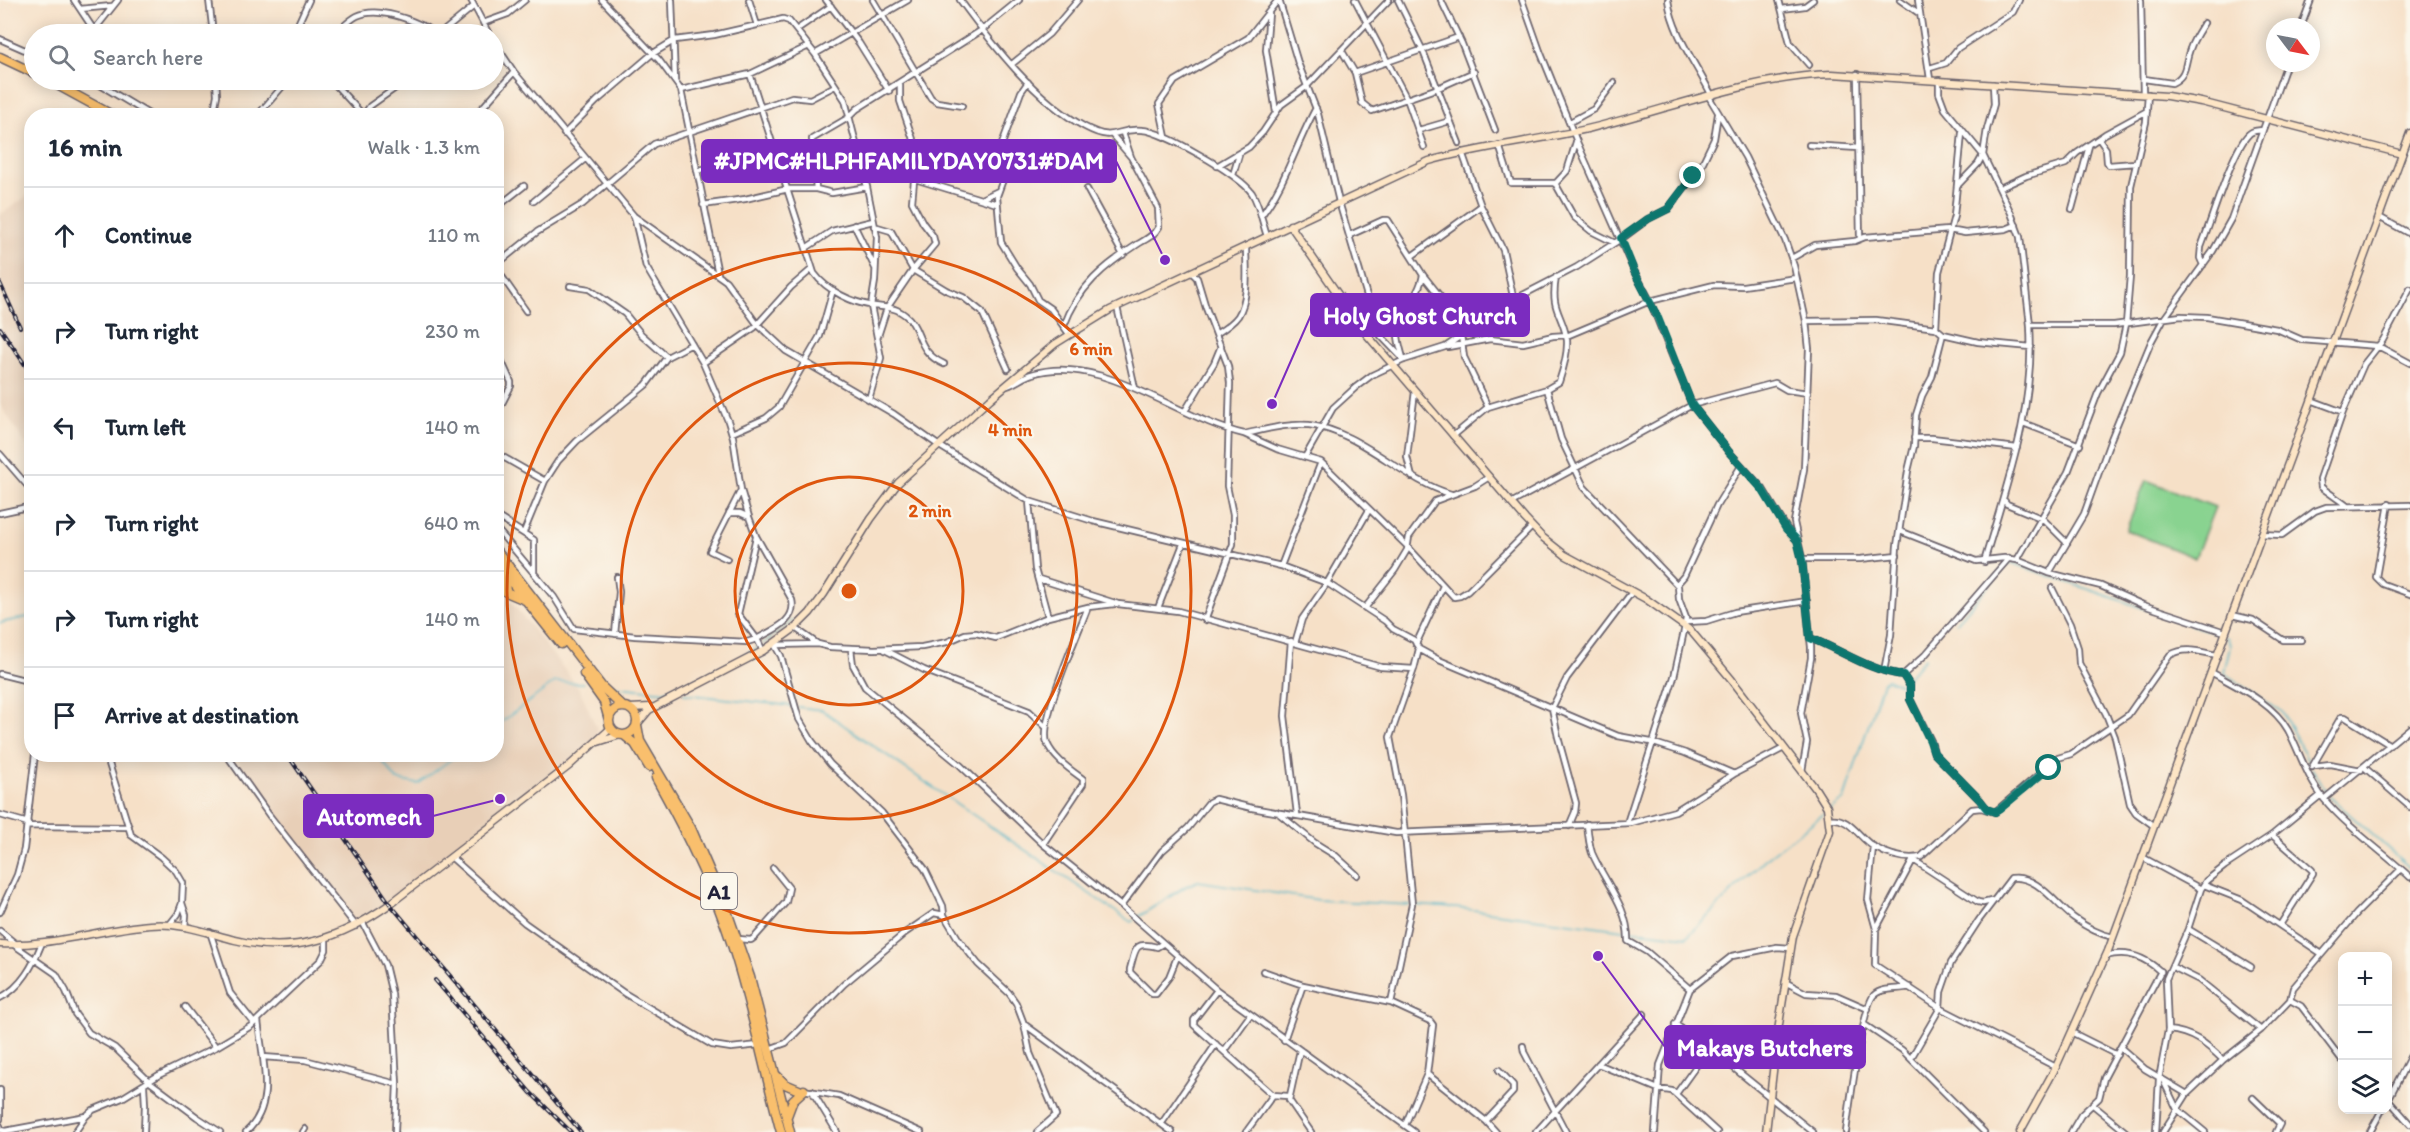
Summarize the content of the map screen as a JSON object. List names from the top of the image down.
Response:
{
  "streets": {
    "highway": ["A1"]
  },
  "places": [
    "#JPMC#HLPHFAMILYDAY0731#DAM",
    "Holy Ghost Church",
    "Automech",
    "Makays Butchers"
  ],
  "north": "bottom right",
  "page": {
    "search": "Search here",
    "heading": ["16 min", "Walk · 1.3 km"],
    "list": [
      ["Continue", "110 m"],
      ["Turn right", "230 m"],
      ["Turn left", "140 m"],
      ["Turn right", "640 m"],
      ["Turn right", "140 m"],
      "Arrive at destination"
    ],
    "map_buttons": ["+", "−"]
  },
  "rings": ["6 min", "4 min", "2 min"]
}
